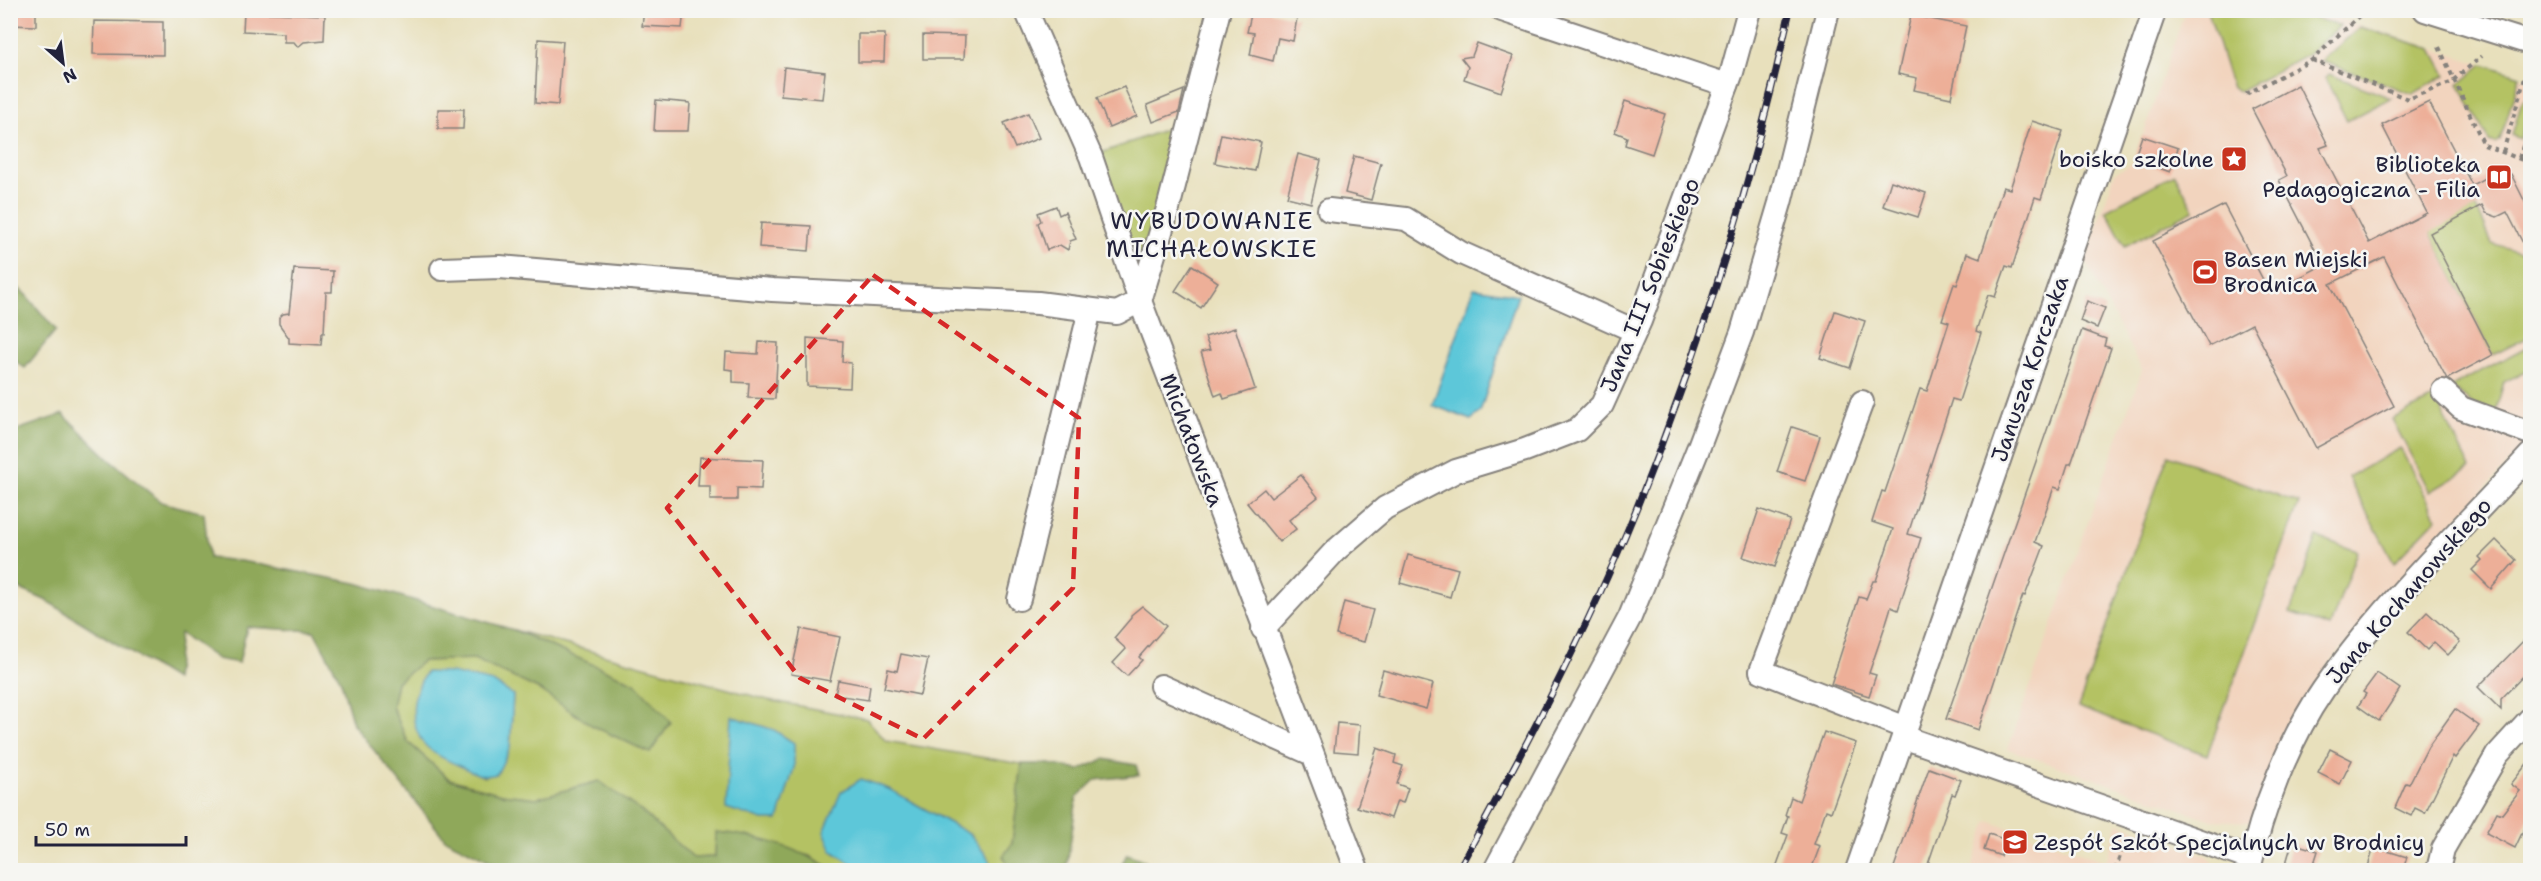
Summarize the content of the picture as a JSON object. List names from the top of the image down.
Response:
{
  "streets": {
    "street": [
      "Jana III Sobieskiego",
      "Janusza Korczaka",
      "Michałowska",
      "Jana Kochanowskiego"
    ]
  },
  "crossings": [
    ["Jana III Sobieskiego", "Michałowska"]
  ],
  "districts": ["WYBUDOWANIE MICHAŁOWSKIE"],
  "places": {
    "place": ["boisko szkolne"],
    "library": ["Biblioteka Pedagogiczna - Filia"],
    "sports": ["Basen Miejski Brodnica"],
    "school or university": ["Zespół Szkół Specjalnych w Brodnicy"]
  },
  "scale_bar": "50 m",
  "north": "bottom right"
}
